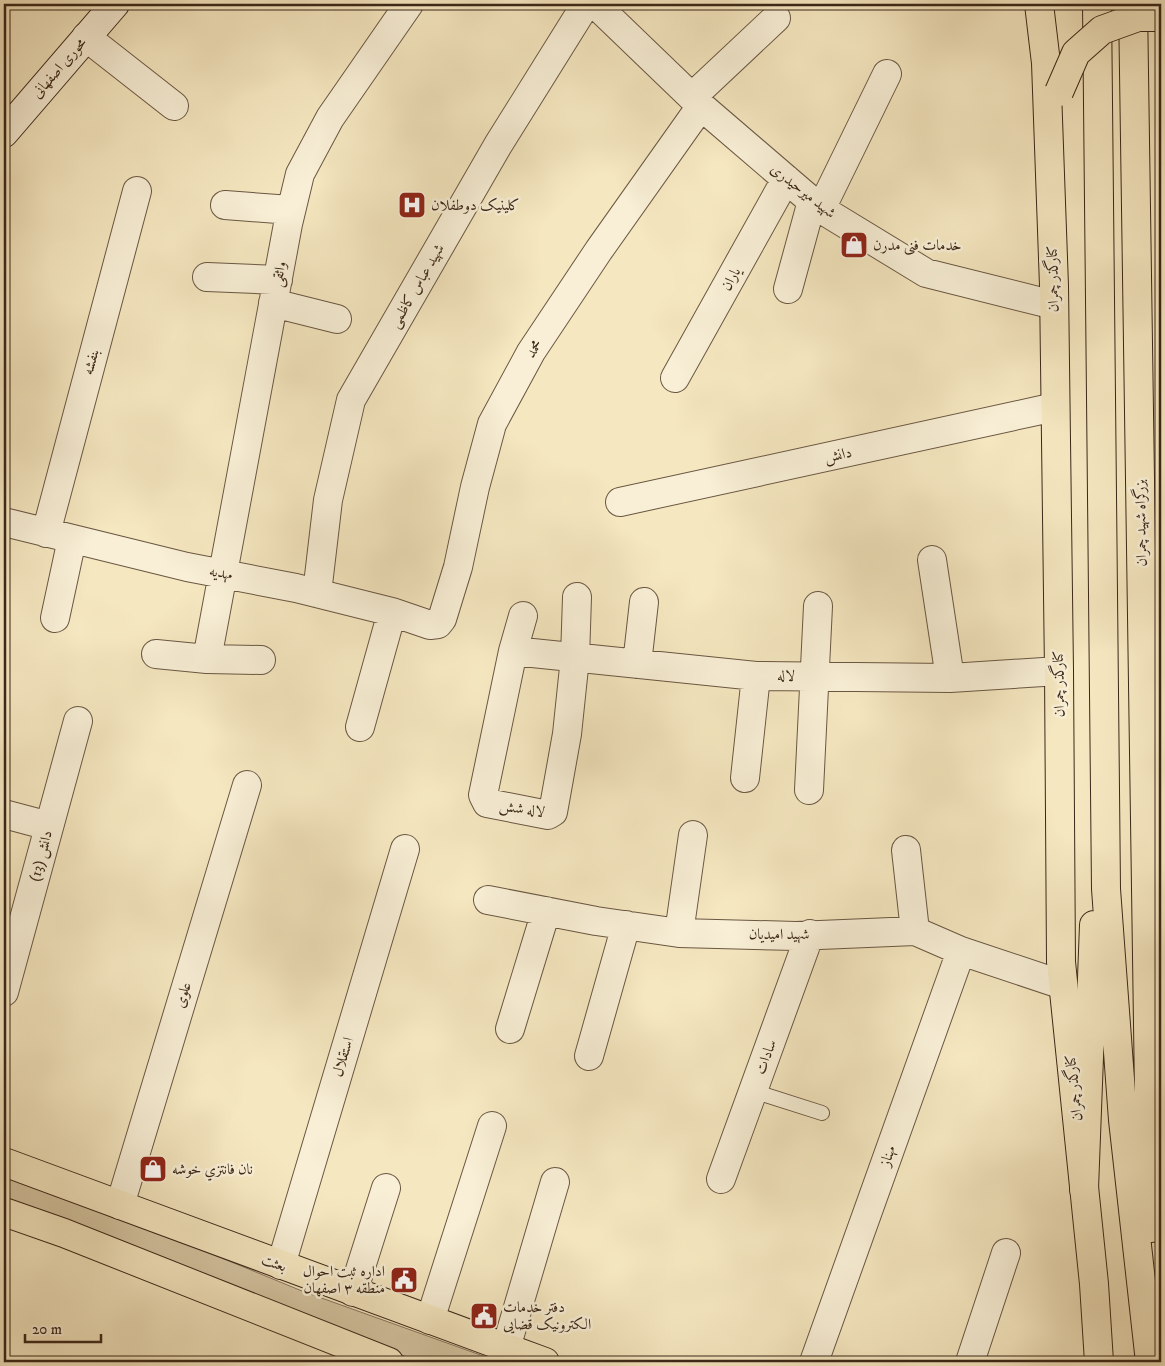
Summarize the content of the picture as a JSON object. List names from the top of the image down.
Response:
{
  "streets": {
    "main road": ["کنارگذر چمران", "بزرگراه شهید چمران", "بعثت"],
    "street": [
      "محوری اصفهانی",
      "شهید میرحیدری",
      "واثقی",
      "یاران",
      "شهید عباس کاظمی",
      "محمد",
      "بنفشه",
      "دانش",
      "مهدیه",
      "لاله",
      "لاله شش",
      "دانش (13)",
      "شهید امیدیان",
      "علوی",
      "استقلال",
      "سادات",
      "مهناز"
    ]
  },
  "crossings": [
    ["شهید میرحیدری", "یاران"],
    ["شهید میرحیدری", "کنارگذر چمران"],
    ["شهید میرحیدری", "محمد"],
    ["واثقی", "مهدیه"],
    ["کنارگذر چمران", "دانش"],
    ["کنارگذر چمران", "لاله"],
    ["کنارگذر چمران", "شهید امیدیان"],
    ["شهید عباس کاظمی", "مهدیه"],
    ["محمد", "مهدیه"],
    ["بنفشه", "مهدیه"],
    ["لاله", "لاله شش"],
    ["شهید امیدیان", "سادات"],
    ["شهید امیدیان", "مهناز"],
    ["علوی", "بعثت"],
    ["استقلال", "بعثت"]
  ],
  "places": {
    "hospital": ["کلینیک دوطفلان"],
    "shop": ["خدمات فنی مدرن", "نان فانتزي خوشه"],
    "public building": ["اداره ثبت احوال منطقه ۳ اصفهان", "دفتر خدمات الکترونیک قضایی"]
  },
  "scale_bar": "20 m"
}
